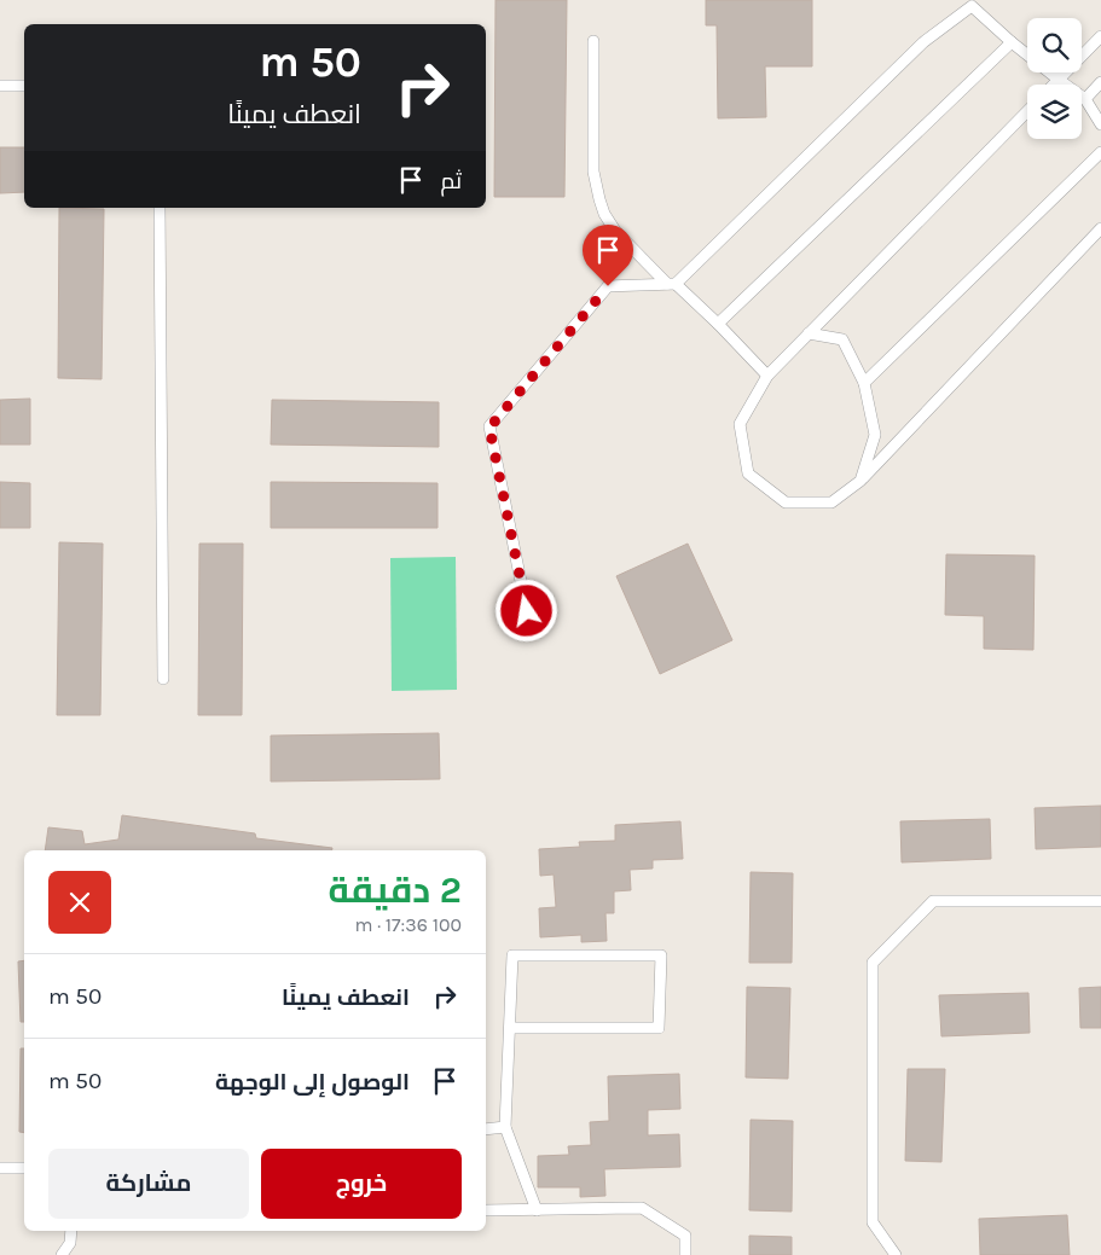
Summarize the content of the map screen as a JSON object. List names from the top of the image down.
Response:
{
  "page": {
    "turn": ["50 m", "انعطف يمينًا"],
    "then": "ثم",
    "heading": ["2 دقيقة", "100 m · 17:36"],
    "list": [
      {
        "name": "انعطف يمينًا",
        "value": "50 m"
      },
      {
        "name": "الوصول إلى الوجهة",
        "value": "50 m"
      }
    ],
    "buttons": ["خروج", "مشاركة"]
  }
}
